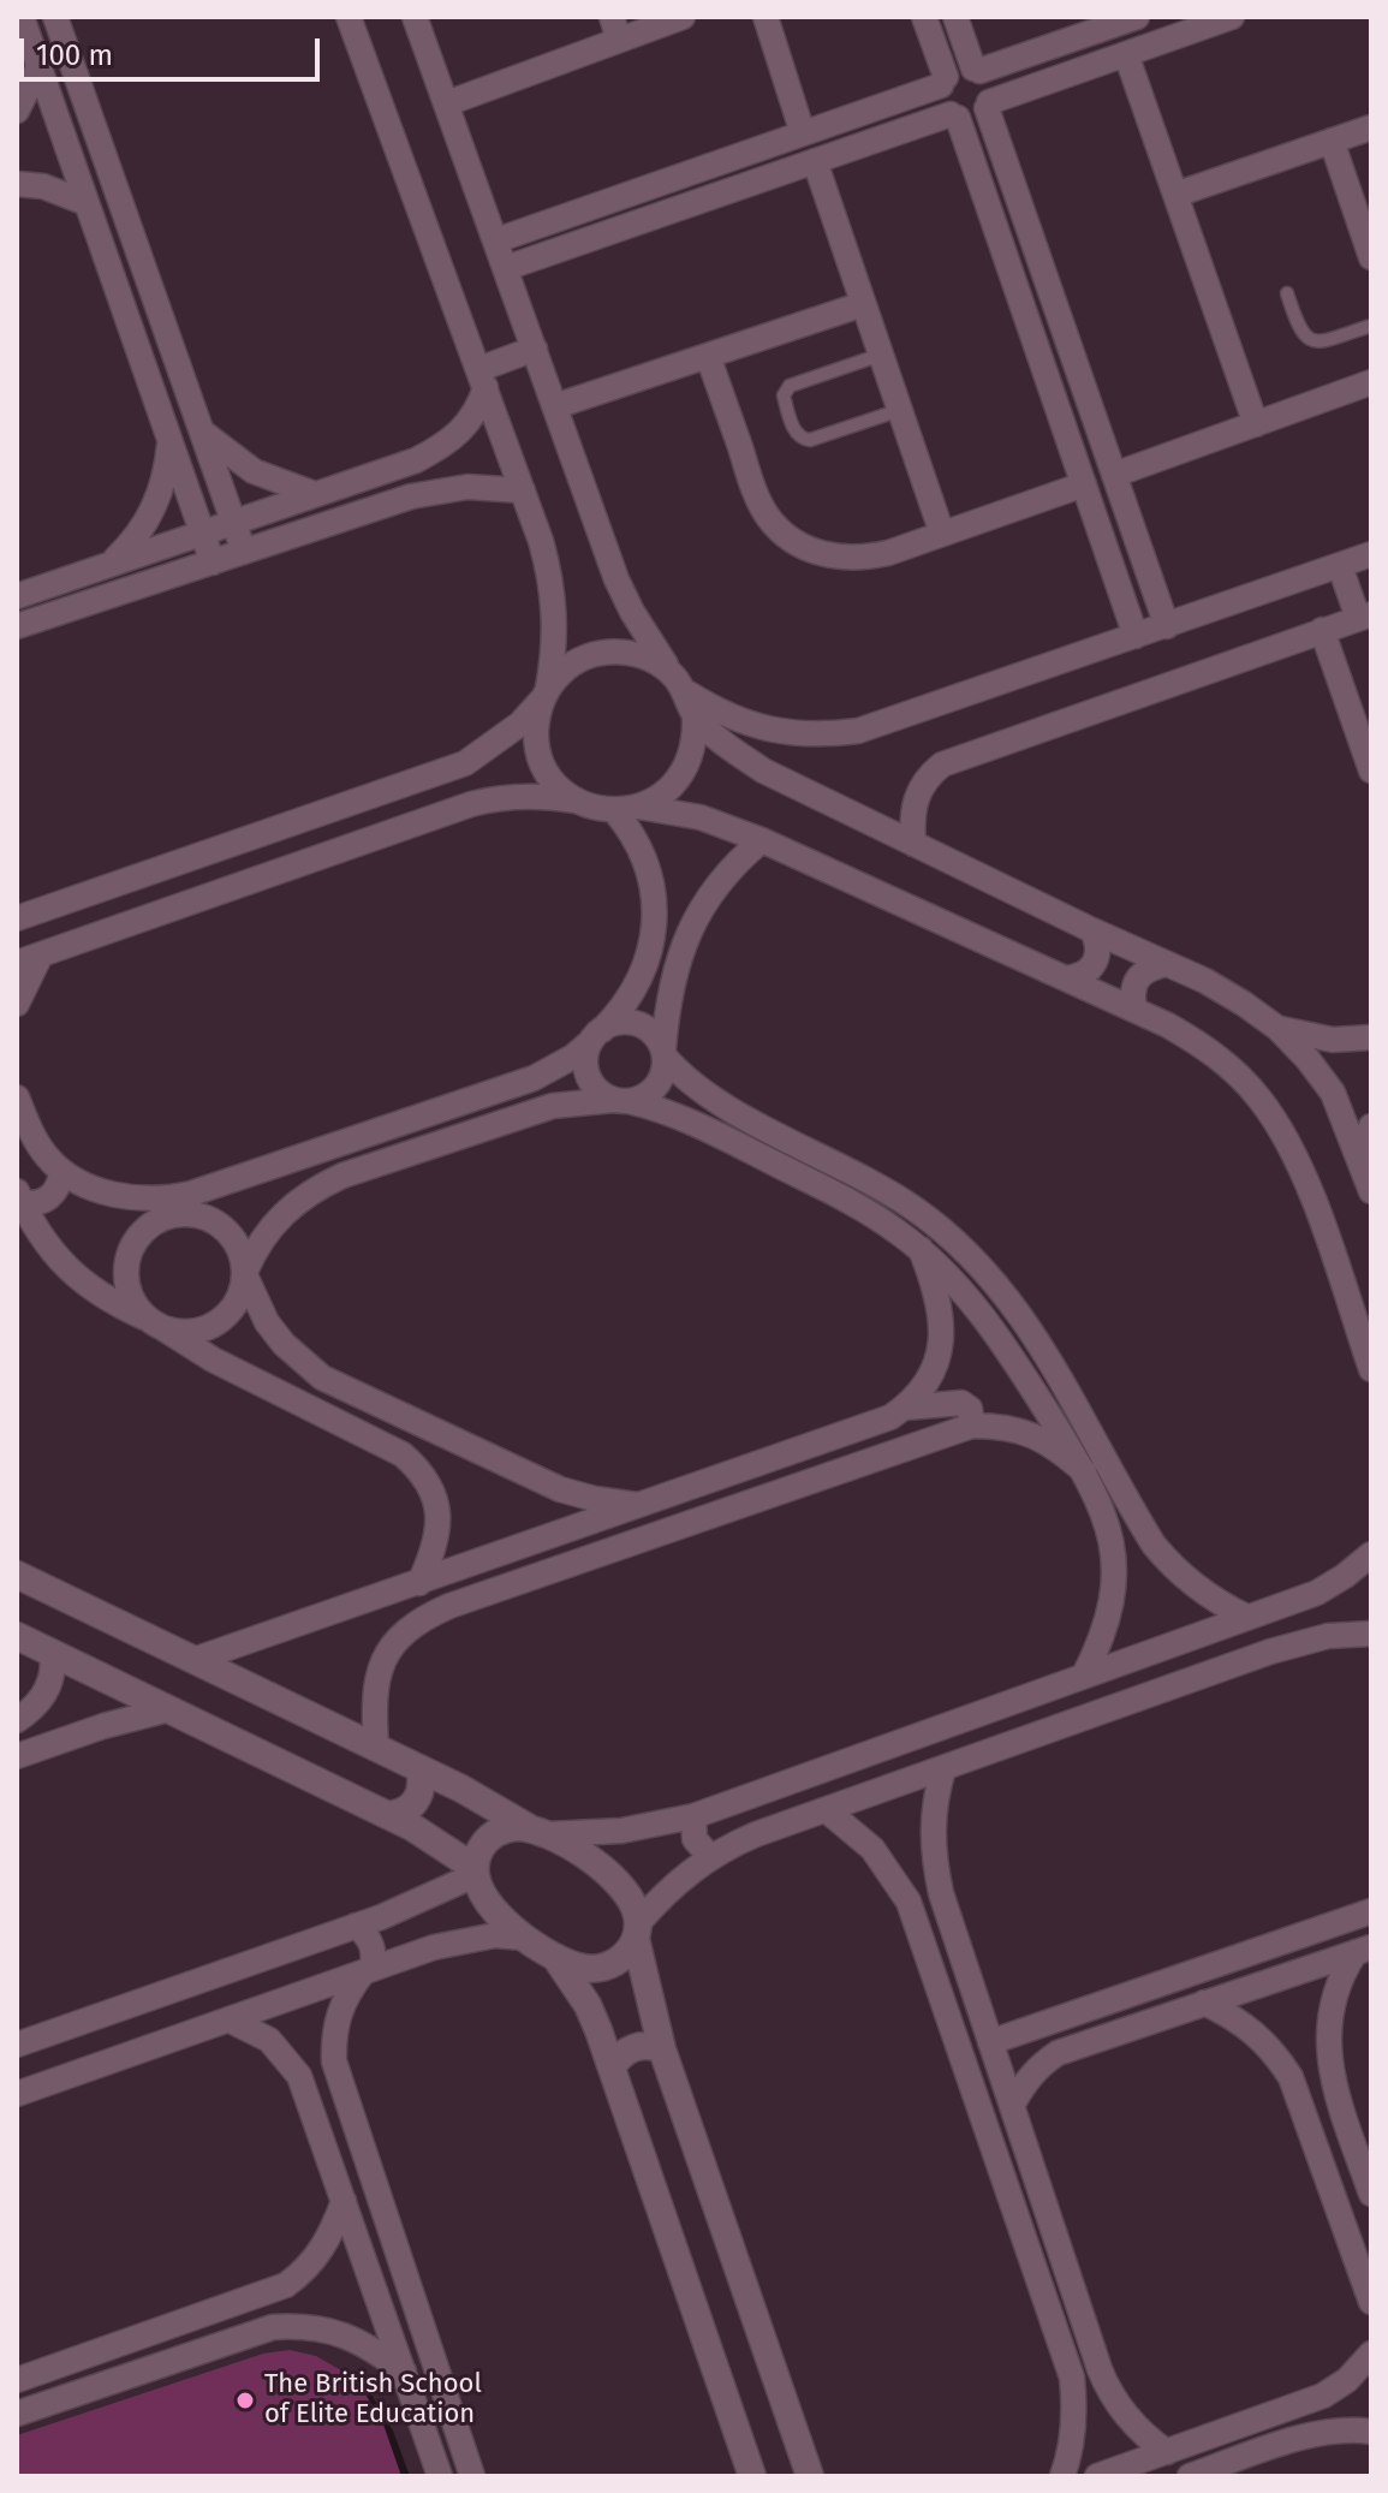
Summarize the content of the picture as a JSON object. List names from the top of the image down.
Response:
{
  "places": ["The British School of Elite Education"],
  "scale_bar": "100 m"
}
